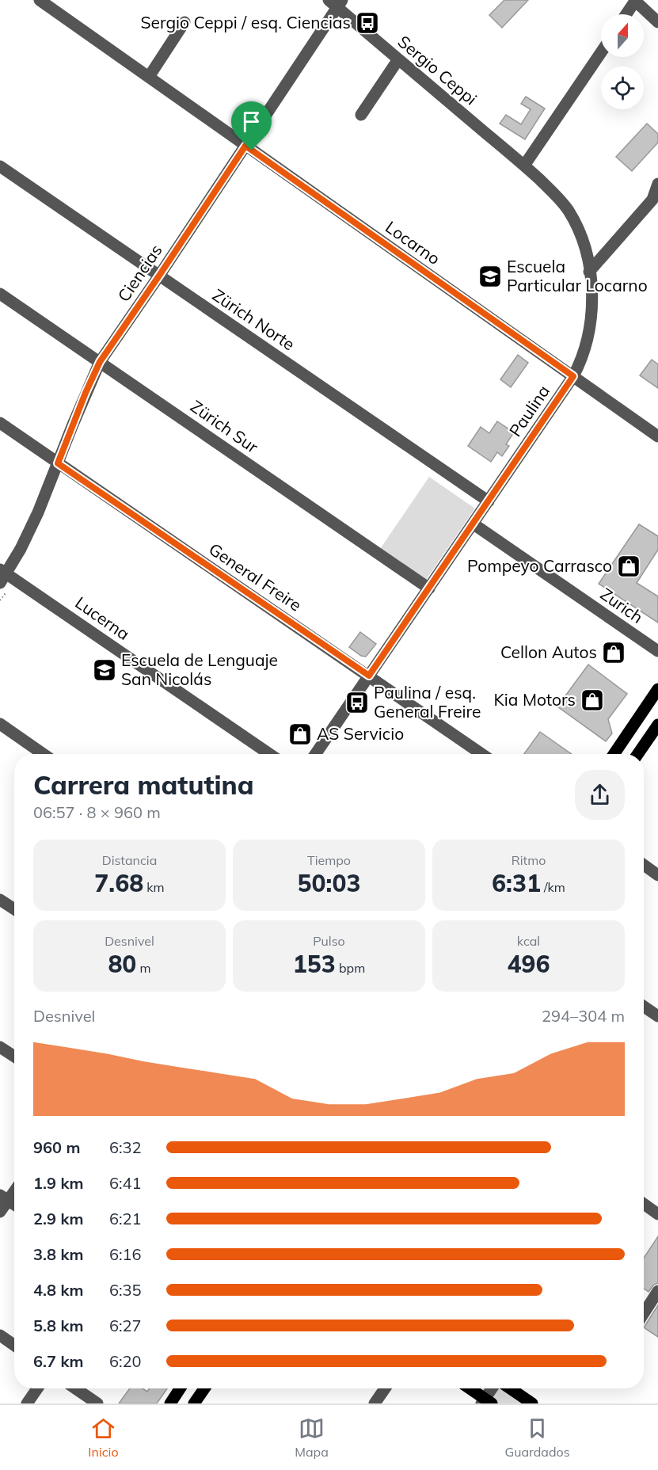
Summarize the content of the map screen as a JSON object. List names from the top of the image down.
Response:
{
  "streets": {
    "street": [
      "Sergio Ceppi",
      "Locarno",
      "Ciencias",
      "Zürich Norte",
      "Paulina",
      "Zürich Sur",
      "General Freire",
      "Zurich",
      "Lucerna"
    ]
  },
  "crossings": [
    ["Sergio Ceppi", "Ciencias"],
    ["Sergio Ceppi", "Paulina"],
    ["Locarno", "Ciencias"],
    ["Locarno", "Paulina"],
    ["Ciencias", "Zürich Norte"],
    ["Ciencias", "Zürich Sur"],
    ["Ciencias", "General Freire"],
    ["Ciencias", "Lucerna"],
    ["Zürich Norte", "Paulina"],
    ["Paulina", "Zürich Sur"],
    ["Paulina", "General Freire"],
    ["Paulina", "Zurich"]
  ],
  "places": {
    "bus stop": ["Sergio Ceppi / esq. Ciencias", "Paulina / esq. General Freire"],
    "school or university": ["Escuela Particular Locarno", "Escuela de Lenguaje San Nicolás"],
    "shop": [
      "Pompeyo Carrasco",
      "Cellon Autos",
      "Kia Motors",
      "AS Servicio"
    ]
  },
  "north": "top",
  "page": {
    "heading": ["Carrera matutina", "06:57 · 8 × 960 m"],
    "stats": [
      ["Distancia", "7.68 km"],
      ["Tiempo", "50:03"],
      ["Ritmo", "6:31 /km"],
      ["Desnivel", "80 m"],
      ["Pulso", "153 bpm"],
      ["kcal", "496"]
    ],
    "chart": ["Desnivel", "294–304 m"],
    "list": [
      {
        "name": "960 m",
        "note": "6:32"
      },
      {
        "name": "1.9 km",
        "note": "6:41"
      },
      {
        "name": "2.9 km",
        "note": "6:21"
      },
      {
        "name": "3.8 km",
        "note": "6:16"
      },
      {
        "name": "4.8 km",
        "note": "6:35"
      },
      {
        "name": "5.8 km",
        "note": "6:27"
      },
      {
        "name": "6.7 km",
        "note": "6:20"
      }
    ],
    "tabs": ["Inicio", "Mapa", "Guardados"]
  }
}
